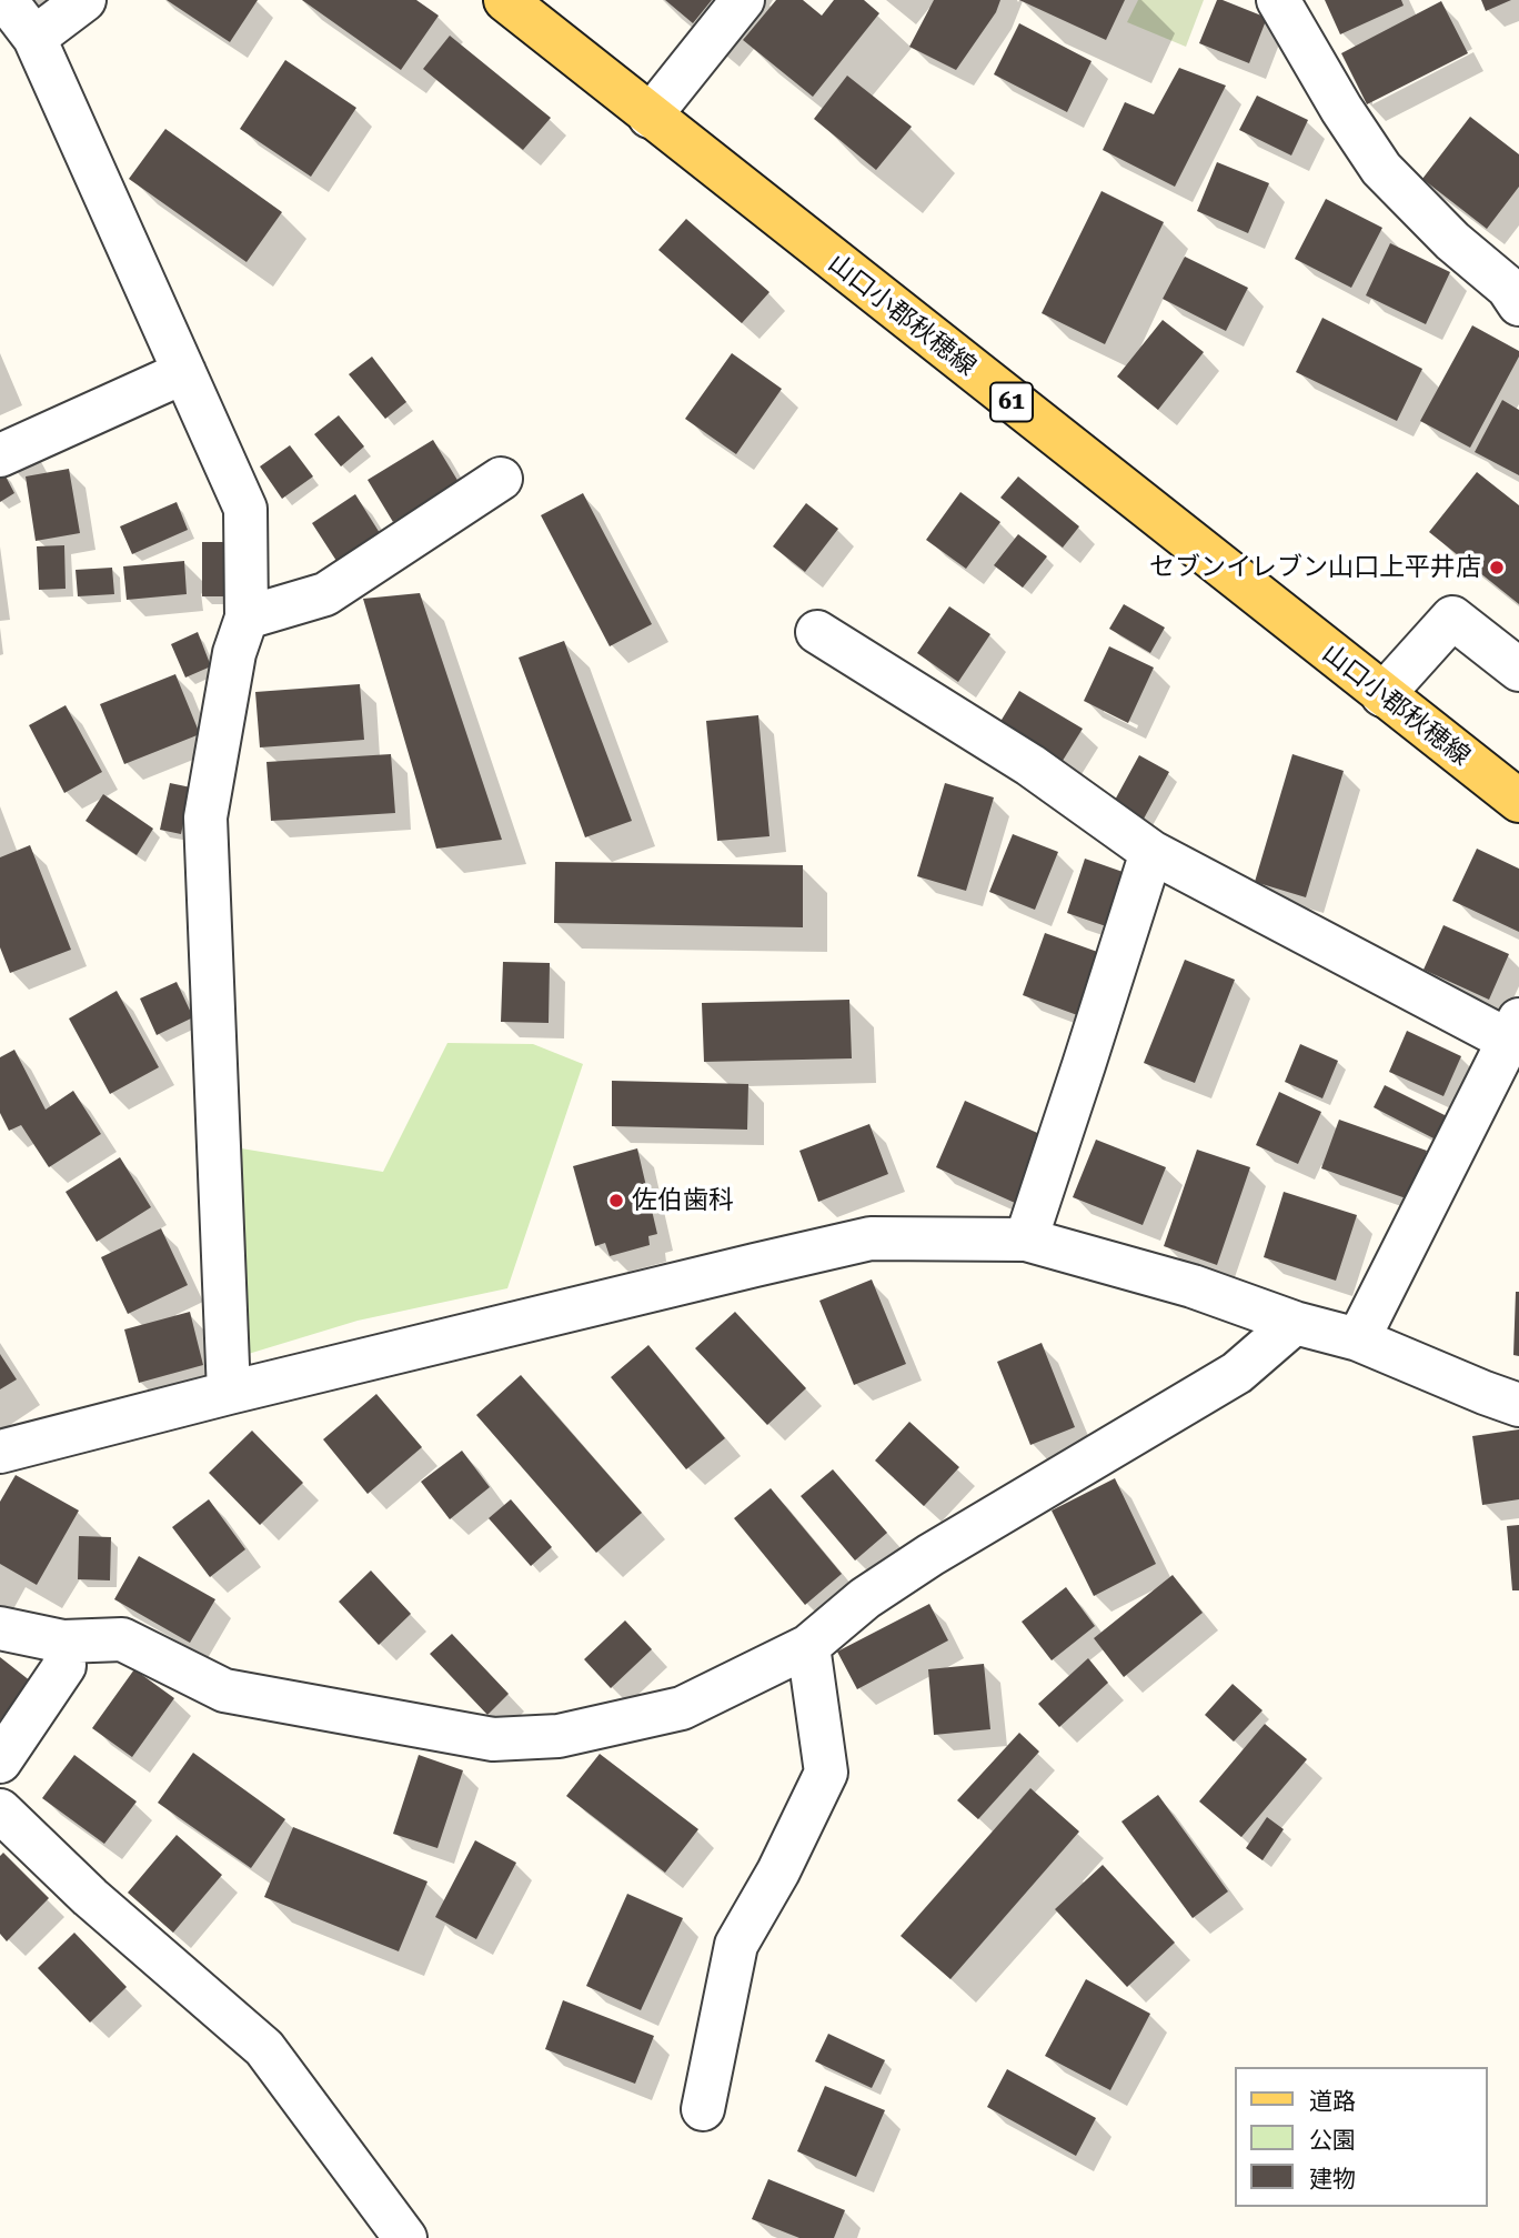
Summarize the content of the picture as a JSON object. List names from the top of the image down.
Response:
{
  "streets": {
    "main road": ["山口小郡秋穂線", "61"]
  },
  "places": ["セブンイレブン山口上平井店", "佐伯歯科"],
  "legend": ["道路", "公園", "建物"]
}
